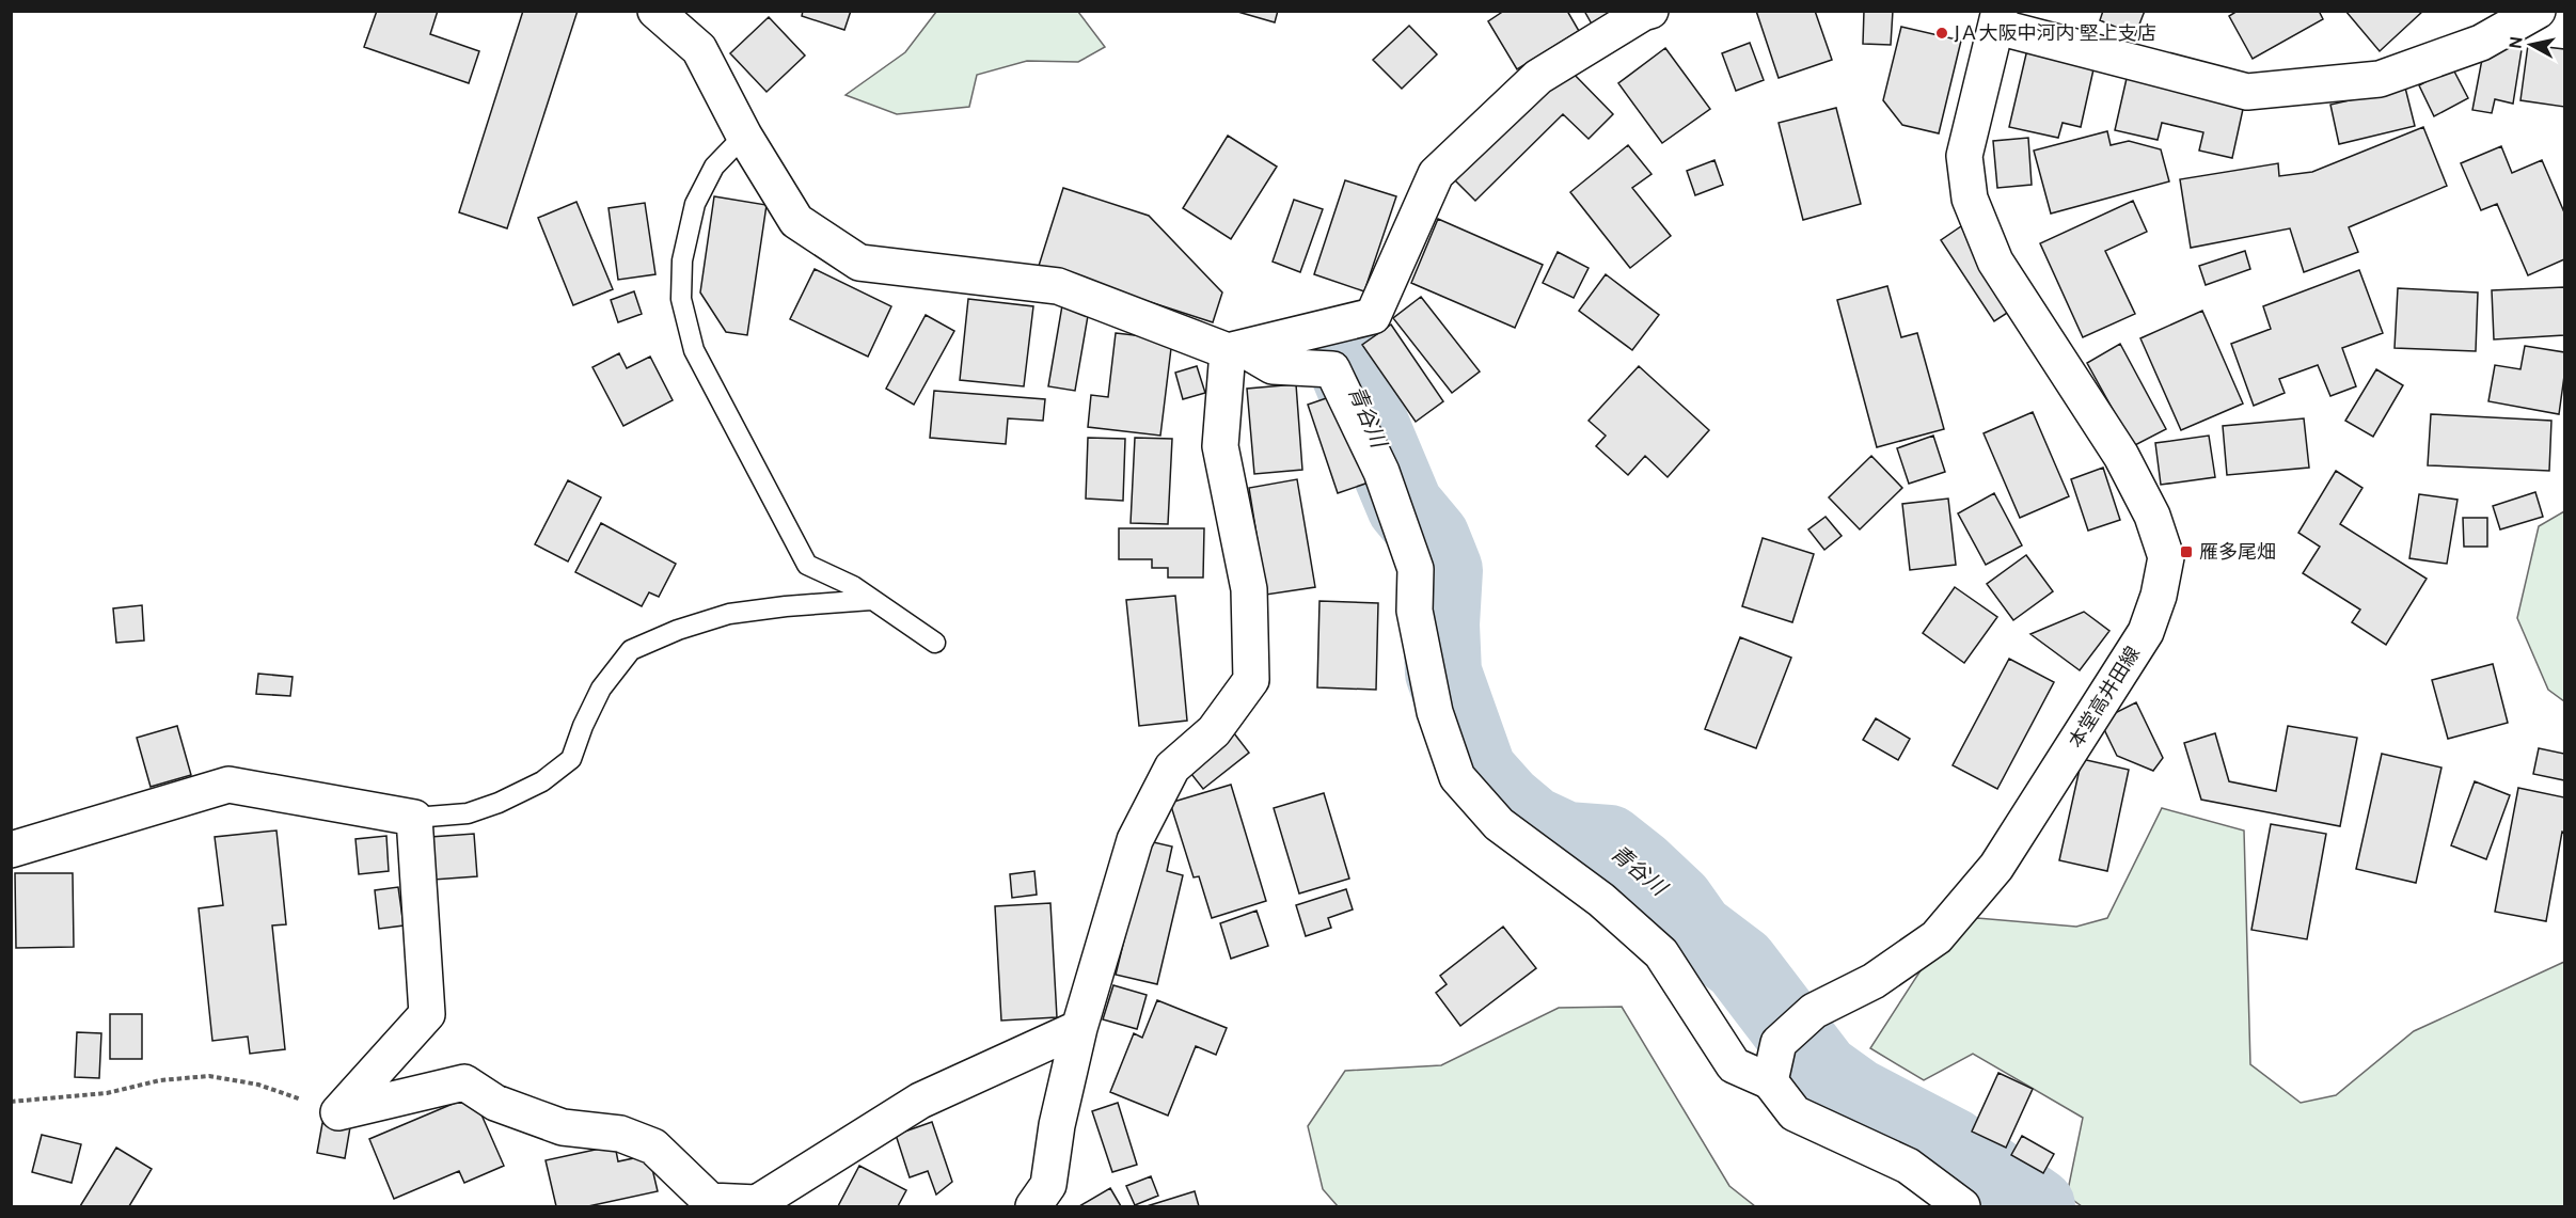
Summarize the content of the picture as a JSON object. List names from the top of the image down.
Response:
{
  "streets": {
    "street": ["本堂高井田線"]
  },
  "water": ["青谷川"],
  "places": {
    "other": ["JＡ大阪中河内 堅上支店"],
    "transit": ["雁多尾畑"]
  },
  "north": "left"
}
